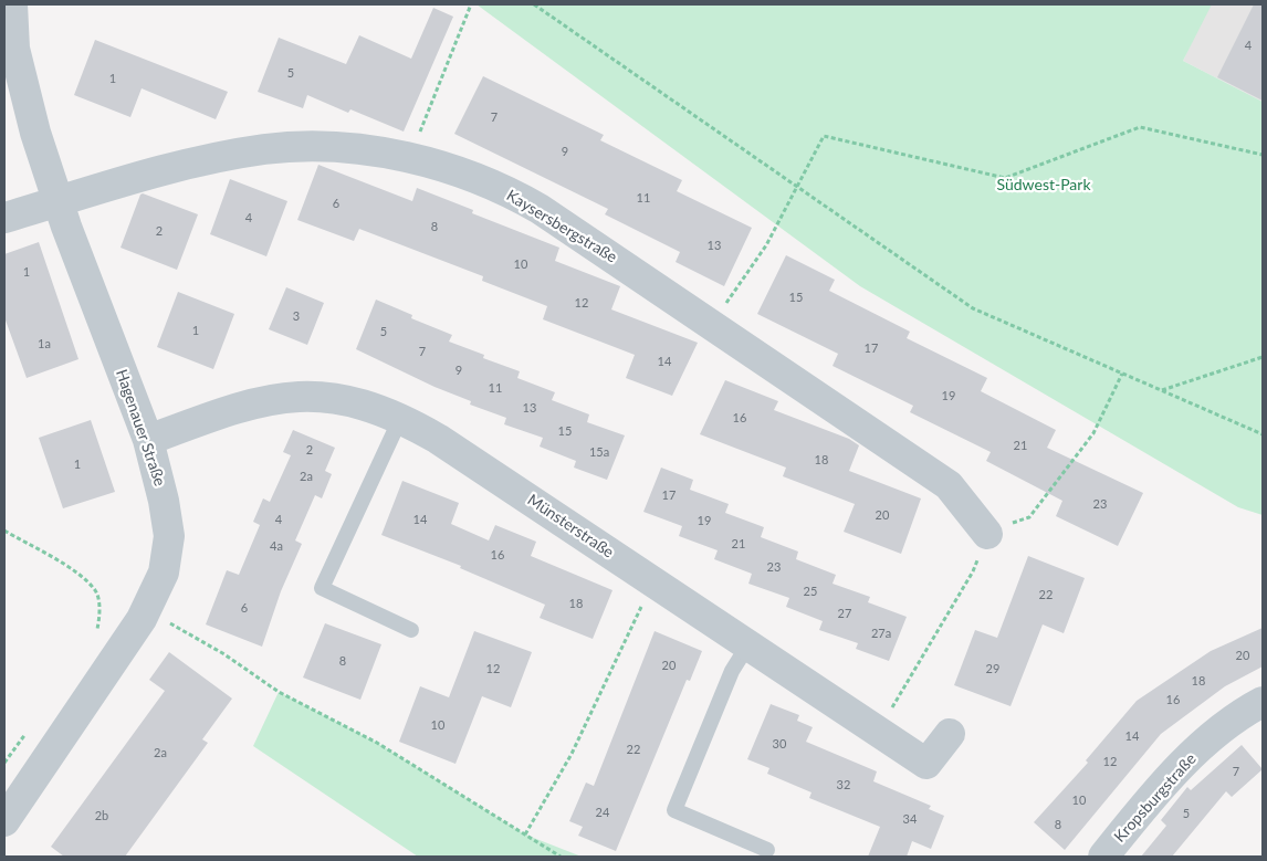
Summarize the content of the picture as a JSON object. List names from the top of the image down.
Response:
{
  "streets": {
    "street": [
      "Kaysersbergstraße",
      "Hagenauer Straße",
      "Münsterstraße",
      "Kropsburgstraße"
    ]
  },
  "crossings": [
    ["Kaysersbergstraße", "Hagenauer Straße"],
    ["Hagenauer Straße", "Münsterstraße"]
  ],
  "parks": ["Südwest-Park"],
  "house_numbers": [
    "4",
    "5",
    "1",
    "7",
    "9",
    "11",
    "6",
    "4",
    "8",
    "2",
    "13",
    "10",
    "1",
    "15",
    "12",
    "3",
    "1",
    "5",
    "1a",
    "17",
    "7",
    "14",
    "9",
    "11",
    "19",
    "13",
    "16",
    "15",
    "21",
    "2",
    "15a",
    "18",
    "1",
    "2a",
    "17",
    "23",
    "20",
    "4",
    "14",
    "19",
    "21",
    "4a",
    "16",
    "23",
    "25",
    "22",
    "18",
    "6",
    "27",
    "27a",
    "20",
    "8",
    "20",
    "12",
    "29",
    "18",
    "16",
    "10",
    "14",
    "30",
    "22",
    "2a",
    "12",
    "7",
    "32",
    "10",
    "24",
    "5",
    "2b",
    "34",
    "8"
  ]
}
